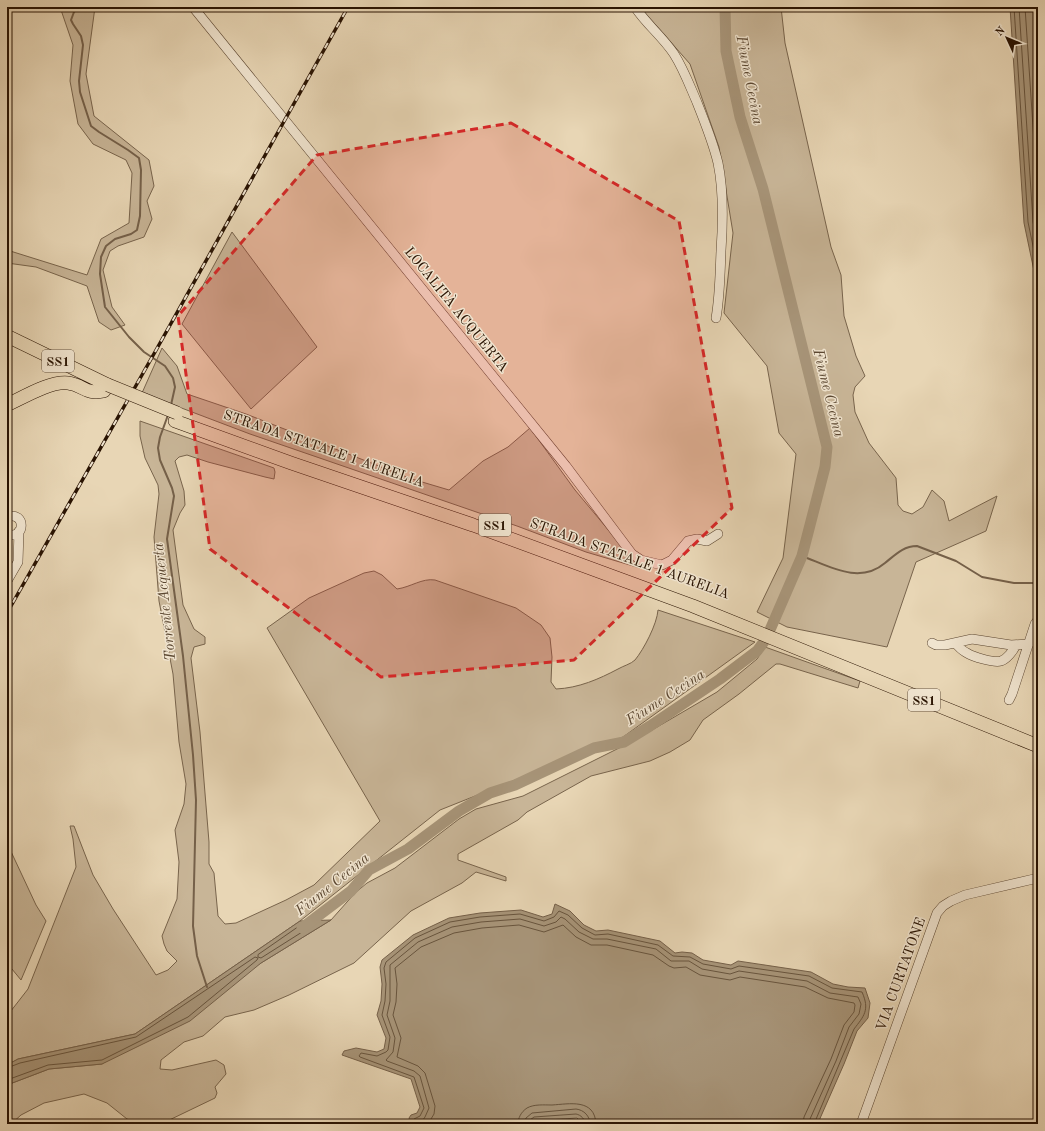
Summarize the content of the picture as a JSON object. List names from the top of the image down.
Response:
{
  "streets": {
    "highway": ["SS1", "STRADA STATALE 1 AURELIA"],
    "street": ["LOCALITÀ ACQUERTA", "VIA CURTATONE"]
  },
  "water": ["Fiume Cecina", "Torrente Acquerta"],
  "north": "top left"
}
